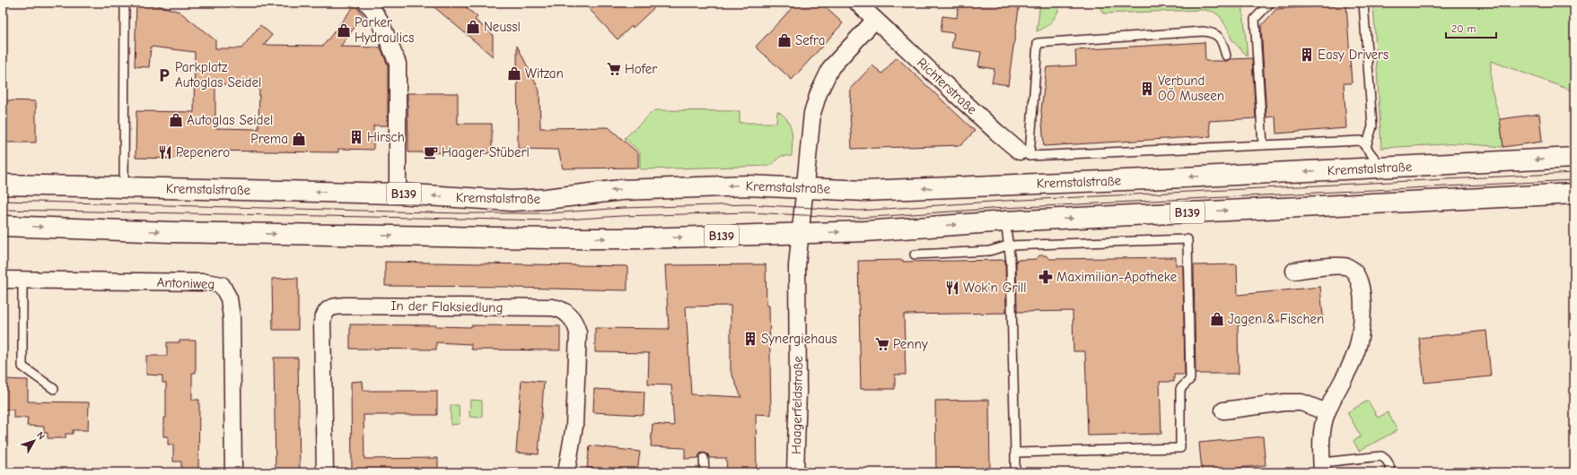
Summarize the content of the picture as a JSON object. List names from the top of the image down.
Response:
{
  "streets": {
    "main road": ["Kremstalstraße", "B139"],
    "street": [
      "Richterstraße",
      "Antoniweg",
      "In der Flaksiedlung",
      "Haagerfeldstraße"
    ]
  },
  "crossings": [
    ["Kremstalstraße", "Haagerfeldstraße"],
    ["B139", "Haagerfeldstraße"]
  ],
  "places": {
    "shop": [
      "Neussl",
      "Parker Hydraulics",
      "Sefra",
      "Witzan",
      "Autoglas Seidel",
      "Prema",
      "Jagen & Fischen"
    ],
    "building": [
      "Easy Drivers",
      "Verbund OÖ Museen",
      "Hirsch",
      "Synergiehaus"
    ],
    "supermarket": ["Hofer", "Penny"],
    "parking": ["Parkplatz Autoglas Seidel"],
    "restaurant": ["Pepenero", "Wok'n Grill"],
    "cafe": ["Haager Stüberl"],
    "pharmacy": ["Maximilian-Apotheke"]
  },
  "scale_bar": "20 m",
  "north": "top right"
}
